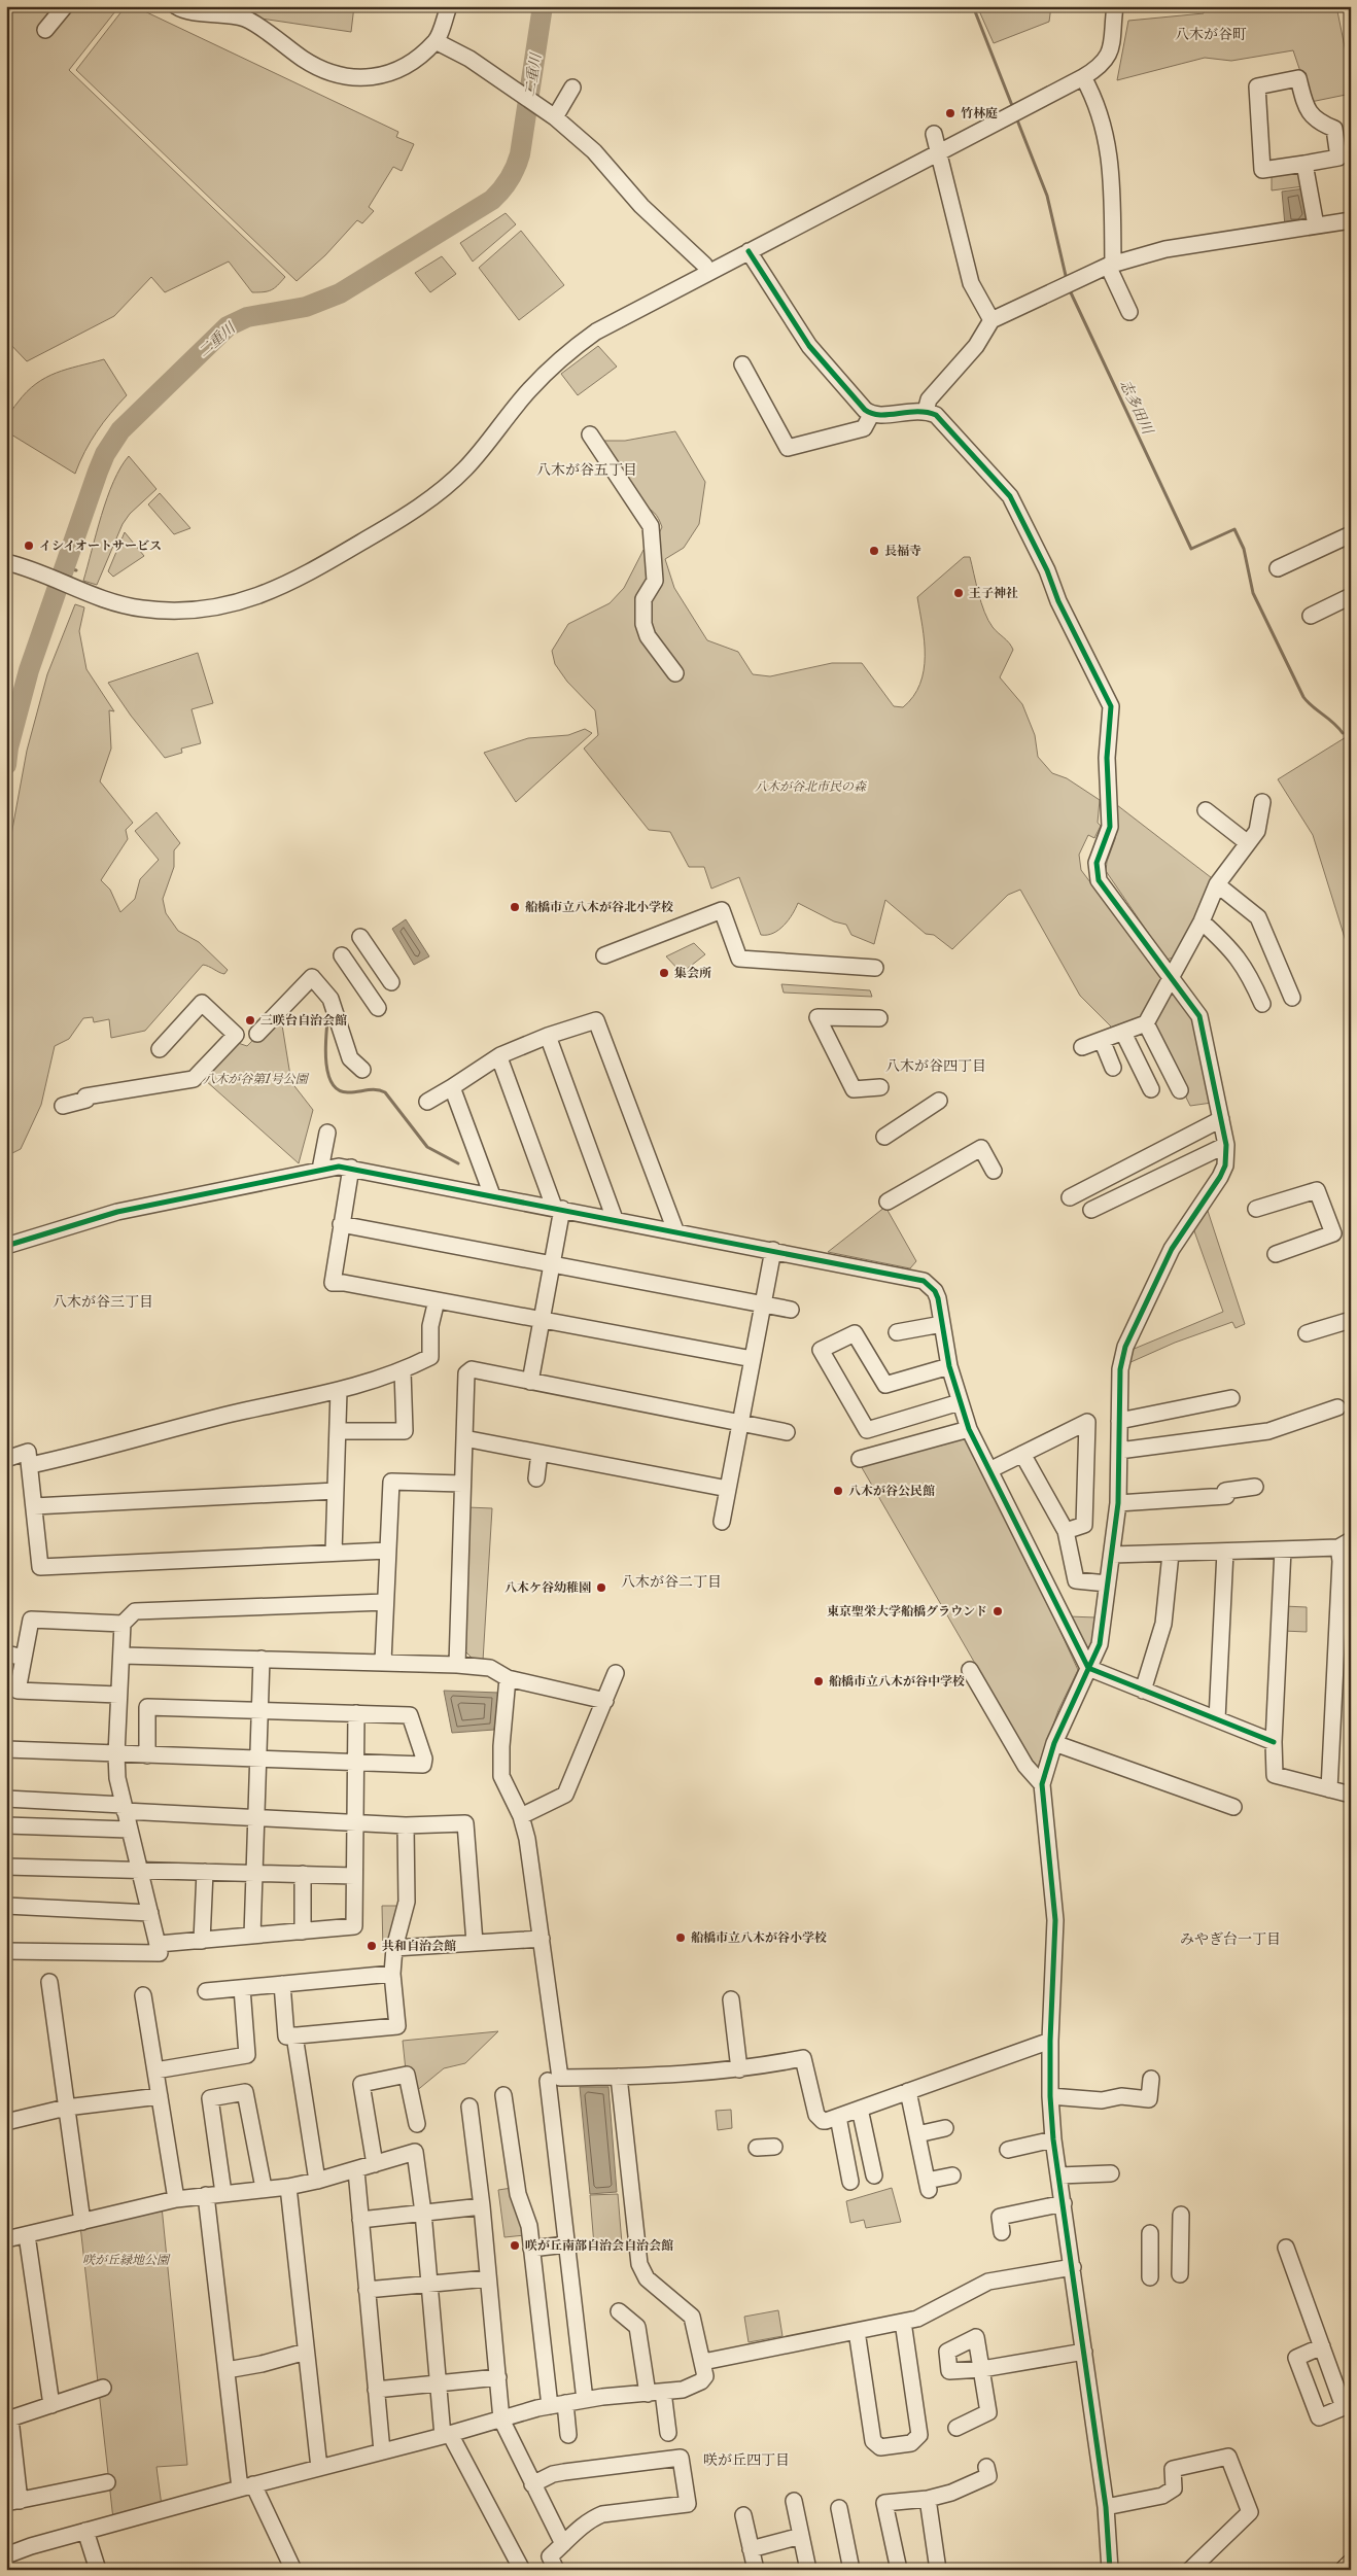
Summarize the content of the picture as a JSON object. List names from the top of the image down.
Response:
{
  "districts": [
    "八木が谷町",
    "八木が谷五丁目",
    "八木が谷四丁目",
    "八木が谷三丁目",
    "八木が谷二丁目",
    "みやぎ台一丁目",
    "咲が丘四丁目"
  ],
  "water": ["二重川", "志多田川"],
  "parks": ["八木が谷北市民の森", "八木が谷第1号公園", "咲が丘緑地公園"],
  "places": [
    "竹林庭",
    "イシイオートサービス",
    "長福寺",
    "王子神社",
    "船橋市立八木が谷北小学校",
    "集会所",
    "三咲台自治会館",
    "八木が谷公民館",
    "八木ケ谷幼稚園",
    "東京聖栄大学船橋グラウンド",
    "船橋市立八木が谷中学校",
    "船橋市立八木が谷小学校",
    "共和自治会館",
    "咲が丘南部自治会自治会館"
  ]
}
